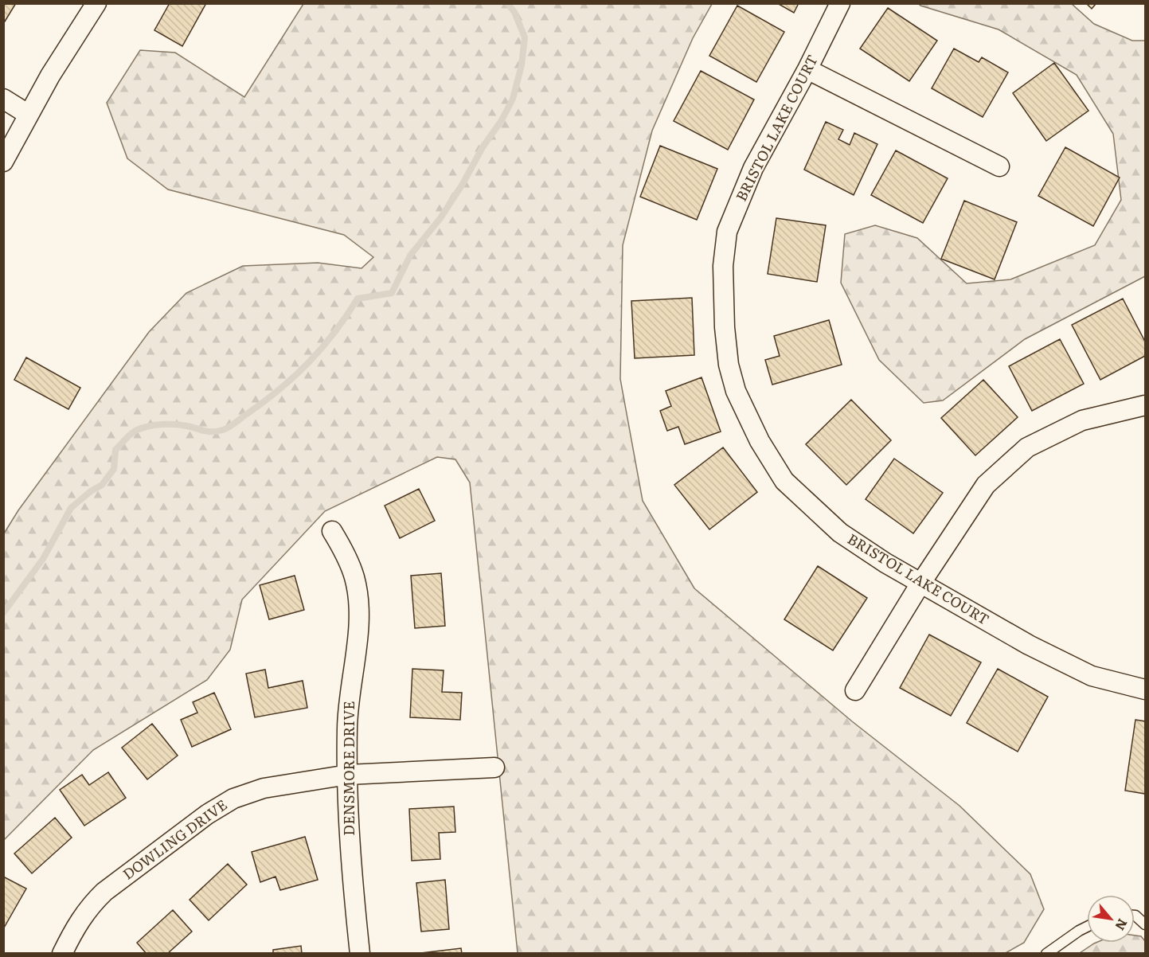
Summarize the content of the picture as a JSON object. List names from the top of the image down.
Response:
{
  "streets": {
    "street": ["BRISTOL LAKE COURT", "DENSMORE DRIVE", "DOWLING DRIVE"]
  },
  "crossings": [
    ["DENSMORE DRIVE", "DOWLING DRIVE"]
  ],
  "north": "bottom right"
}
